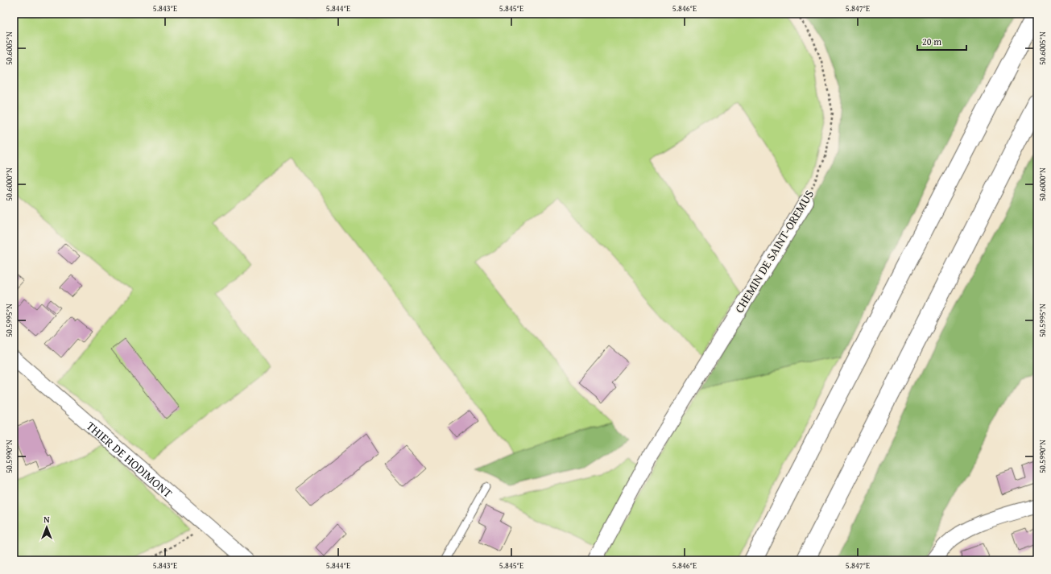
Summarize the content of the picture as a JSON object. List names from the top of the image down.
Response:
{
  "streets": {
    "street": ["CHEMIN DE SAINT-OREMUS", "THIER DE HODIMONT"]
  },
  "scale_bar": "20 m",
  "north": "top",
  "coordinates": [
    "5.843°E",
    "5.844°E",
    "5.845°E",
    "5.846°E",
    "5.847°E",
    "50.6005°N",
    "50.6000°N",
    "50.5995°N",
    "50.5990°N"
  ]
}
